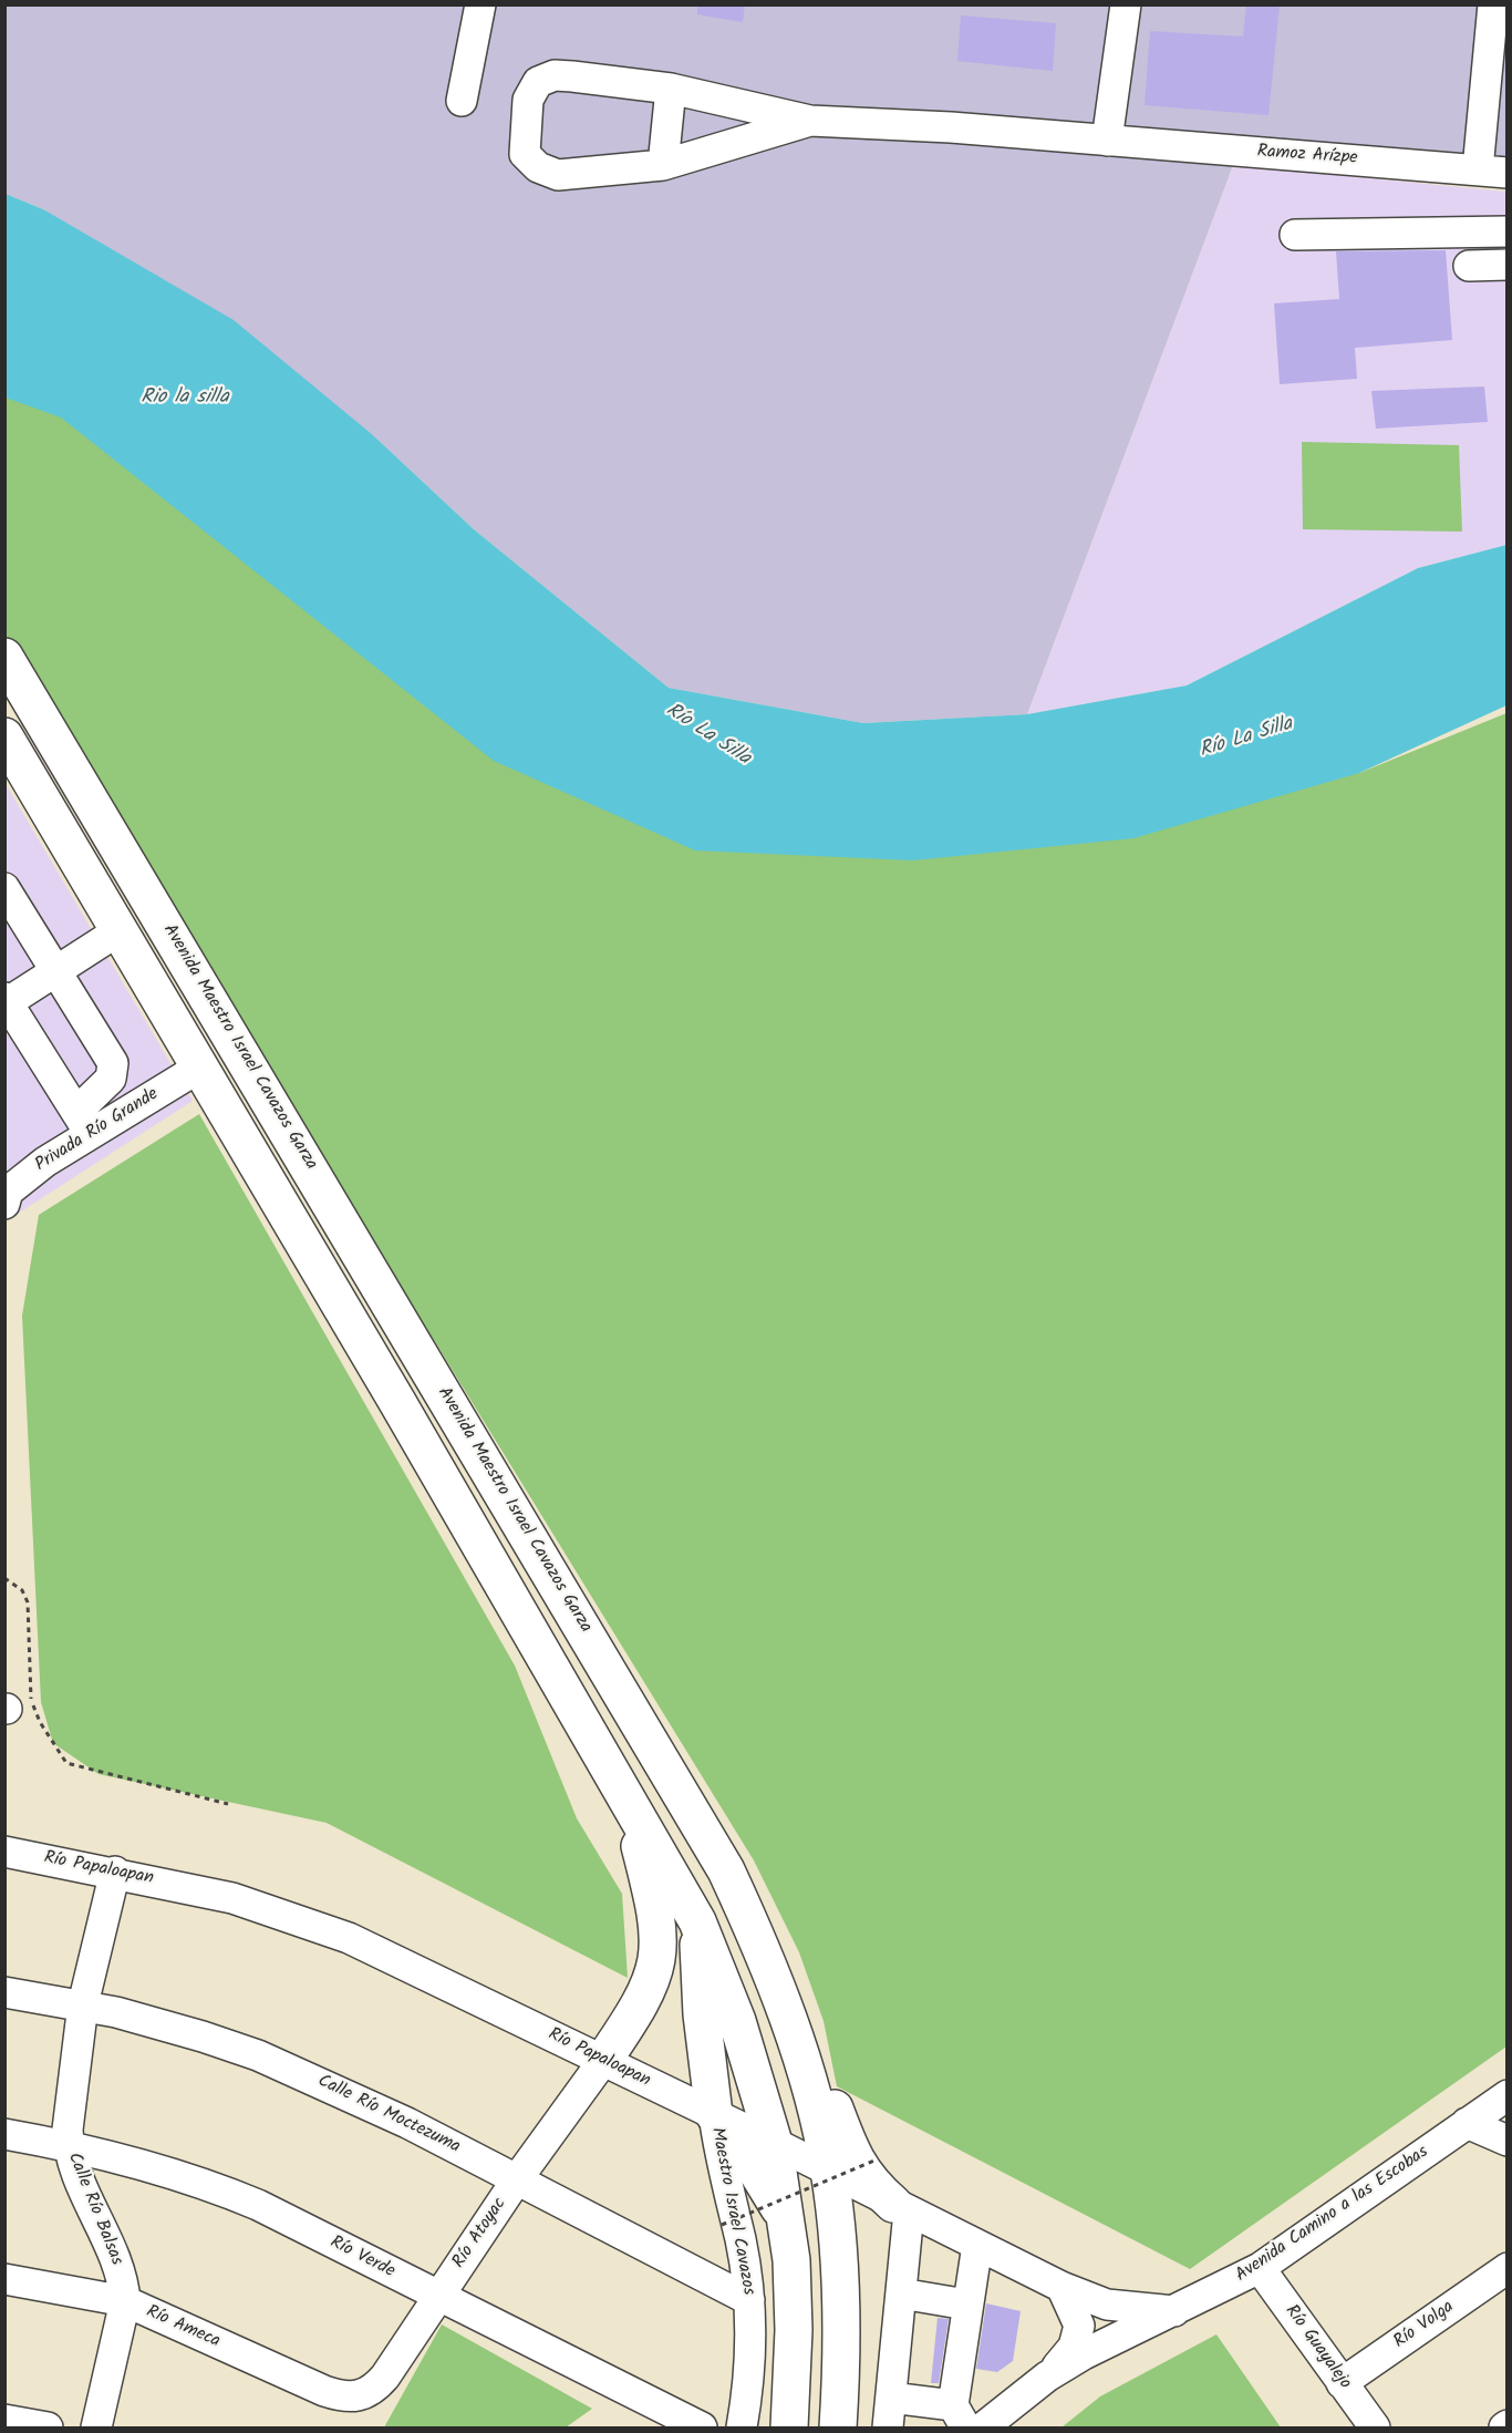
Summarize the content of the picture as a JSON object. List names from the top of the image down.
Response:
{
  "streets": {
    "main road": ["Avenida Maestro Israel Cavazos Garza"],
    "street": [
      "Ramoz Arízpe",
      "Privada Río Grande",
      "Río Papaloapan",
      "Calle Río Moctezuma",
      "Calle Río Balsas",
      "Maestro Israel Cavazos",
      "Avenida Camino a las Escobas",
      "Río Atoyac",
      "Río Verde",
      "Río Volga",
      "Río Ameca",
      "Río Guayalejo"
    ]
  },
  "crossings": [
    ["Avenida Maestro Israel Cavazos Garza", "Río Papaloapan"],
    ["Río Papaloapan", "Calle Río Balsas"],
    ["Río Papaloapan", "Maestro Israel Cavazos"],
    ["Río Papaloapan", "Avenida Camino a las Escobas"],
    ["Río Papaloapan", "Río Atoyac"],
    ["Calle Río Moctezuma", "Calle Río Balsas"],
    ["Calle Río Moctezuma", "Maestro Israel Cavazos"],
    ["Calle Río Moctezuma", "Río Atoyac"],
    ["Calle Río Balsas", "Río Verde"],
    ["Calle Río Balsas", "Río Ameca"],
    ["Avenida Camino a las Escobas", "Río Guayalejo"],
    ["Río Atoyac", "Río Verde"],
    ["Río Atoyac", "Río Ameca"],
    ["Río Volga", "Río Guayalejo"]
  ],
  "water": ["Rio la silla", "Río La Silla"]
}
